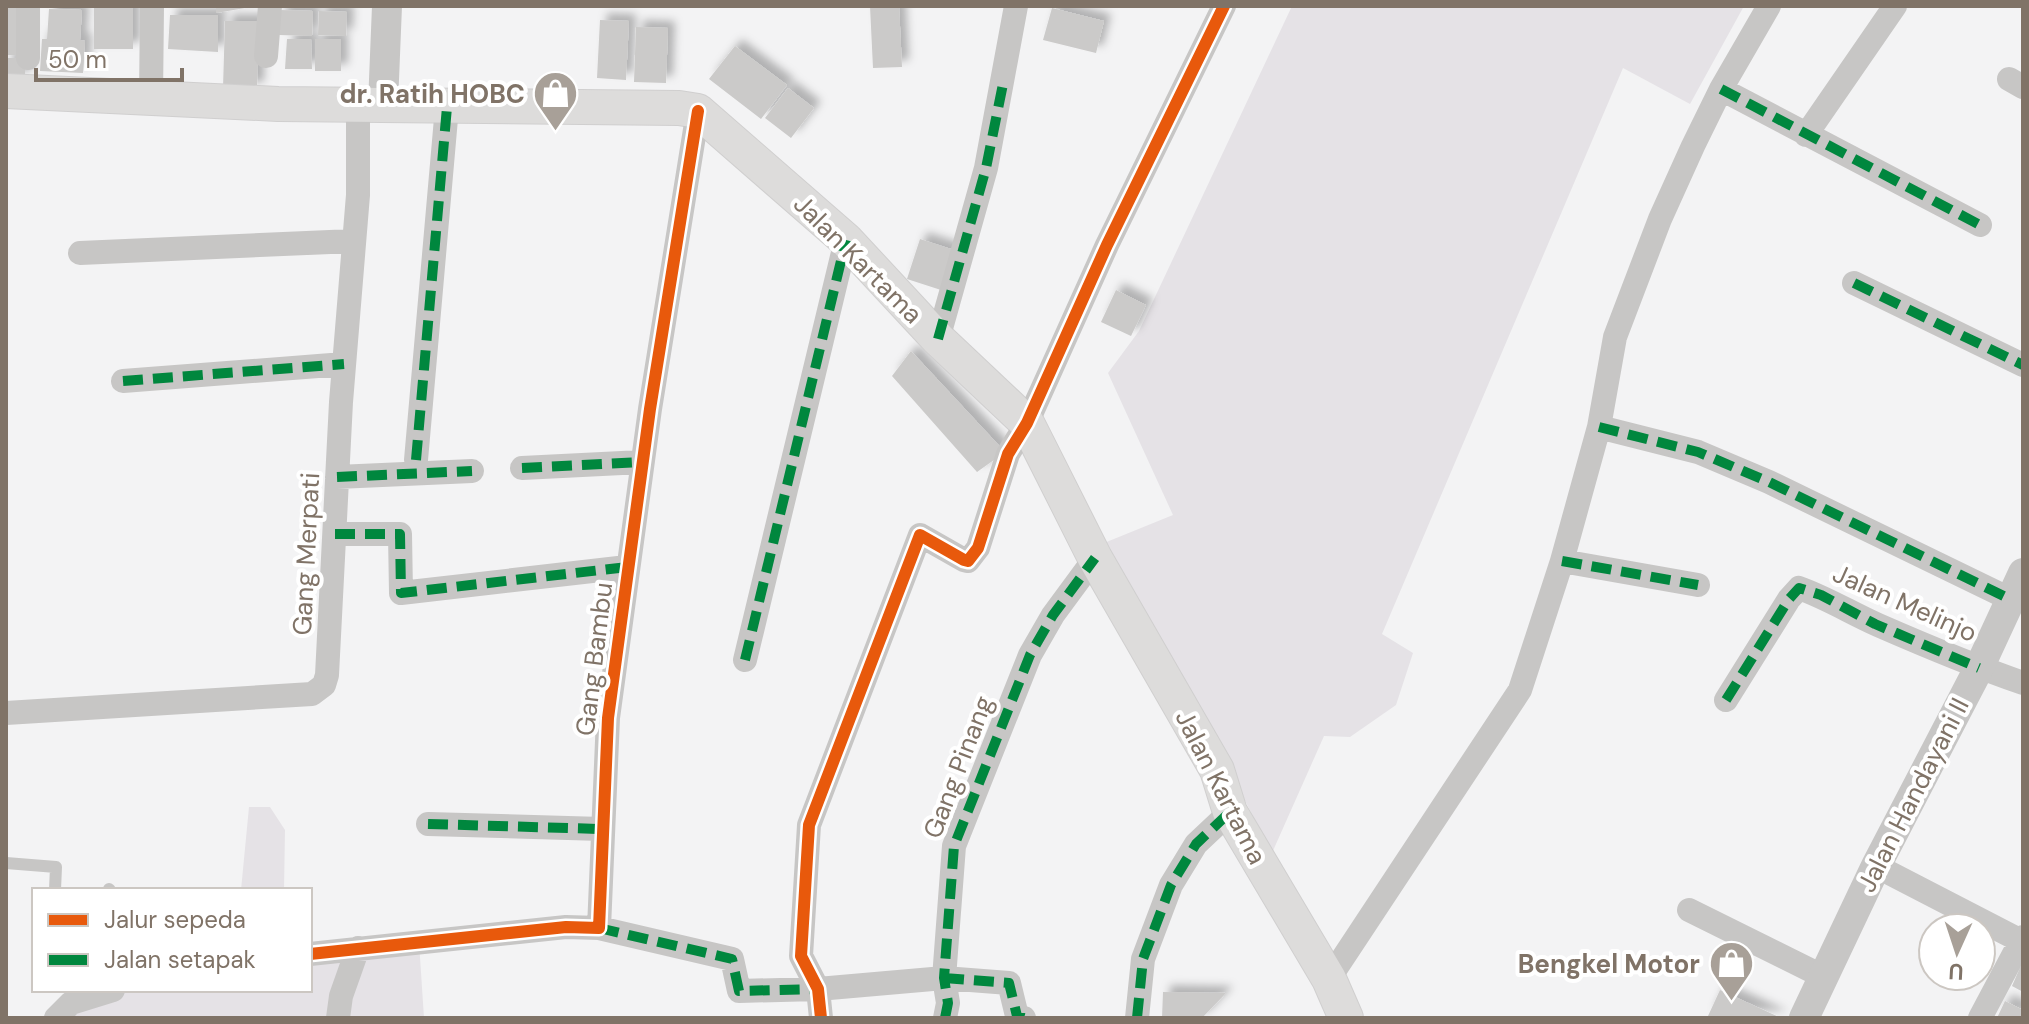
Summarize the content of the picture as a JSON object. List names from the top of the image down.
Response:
{
  "streets": {
    "main road": ["Jalan Kartama"],
    "street": [
      "Gang Merpati",
      "Jalan Melinjo",
      "Gang Bambu",
      "Gang Pinang",
      "Jalan Handayani II"
    ]
  },
  "crossings": [
    ["Jalan Kartama", "Gang Bambu"],
    ["Jalan Kartama", "Gang Pinang"],
    ["Jalan Melinjo", "Jalan Handayani II"]
  ],
  "places": {
    "shop": ["dr. Ratih HOBC", "Bengkel Motor"]
  },
  "legend": ["Jalur sepeda", "Jalan setapak"],
  "scale_bar": "50 m",
  "north": "bottom"
}
